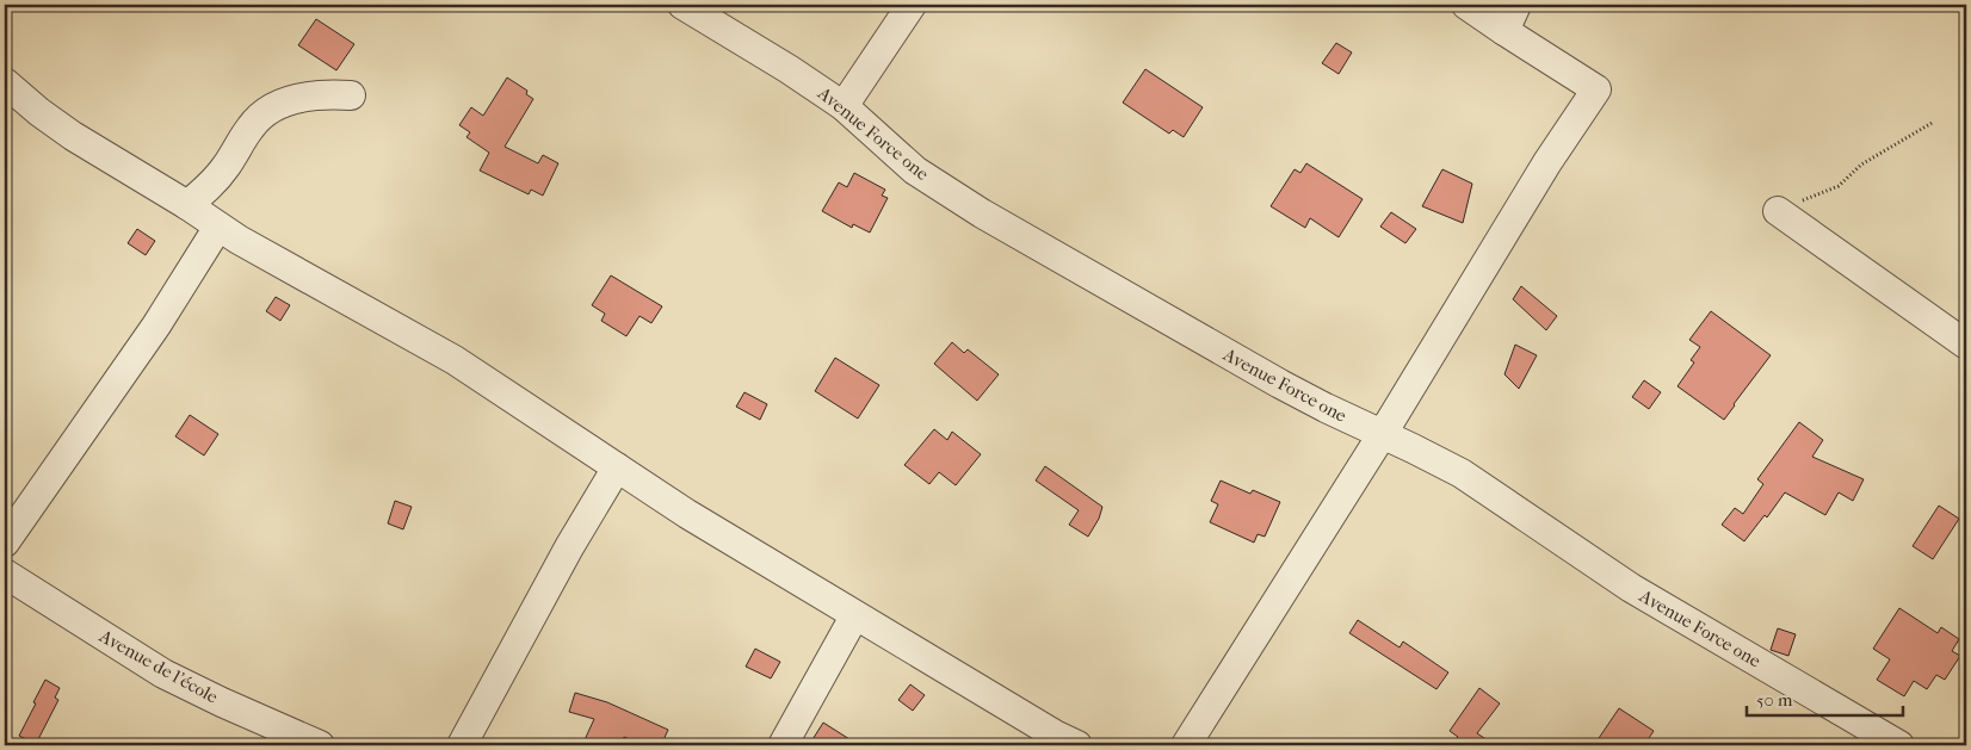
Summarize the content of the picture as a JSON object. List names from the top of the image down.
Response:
{
  "streets": {
    "street": ["Avenue Force one", "Avenue de l'école"]
  },
  "scale_bar": "50 m"
}
